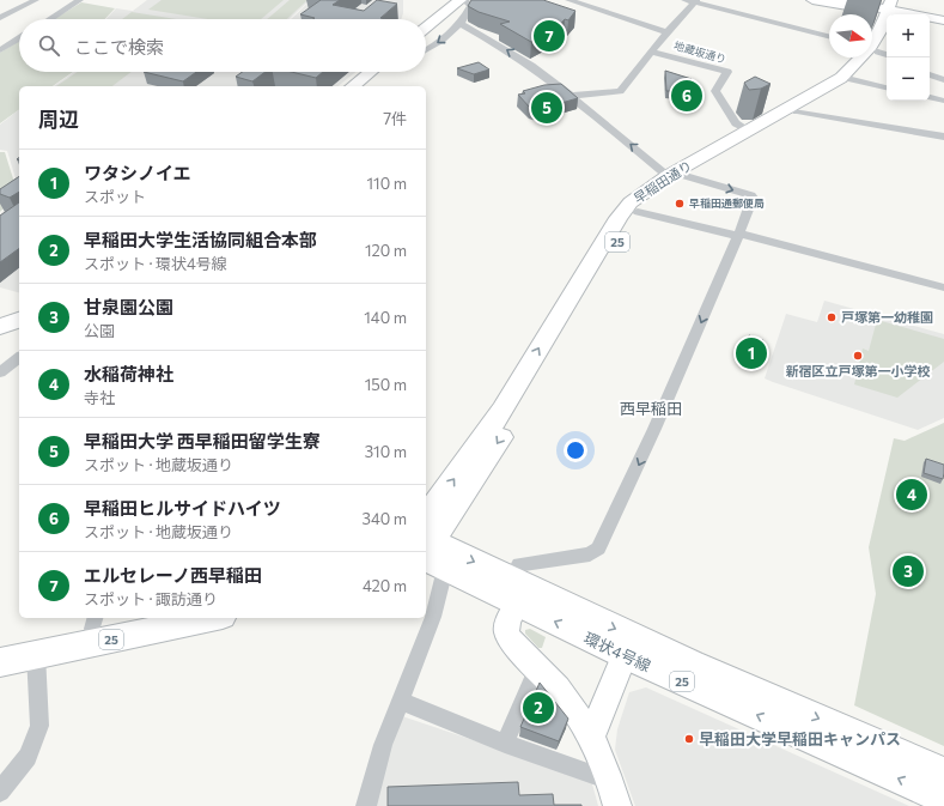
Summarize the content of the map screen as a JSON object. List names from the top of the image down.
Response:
{
  "streets": {
    "main road": ["早稲田通り", "25", "環状4号線"],
    "street": ["地蔵坂通り"]
  },
  "crossings": [
    ["地蔵坂通り", "早稲田通り"],
    ["早稲田通り", "環状4号線"]
  ],
  "districts": ["西早稲田"],
  "places": [
    "早稲田通郵便局",
    "戸塚第一幼稚園",
    "新宿区立戸塚第一小学校",
    "早稲田大学早稲田キャンパス"
  ],
  "north": "right",
  "page": {
    "map_buttons": ["+", "−"],
    "pins": [
      "7",
      "6",
      "5",
      "1",
      "4",
      "3",
      "2"
    ],
    "search": "ここで検索",
    "heading": ["周辺", "7件"],
    "list": [
      {
        "mark": "1",
        "name": "ワタシノイエ",
        "note": "スポット",
        "value": "110 m"
      },
      {
        "mark": "2",
        "name": "早稲田大学生活協同組合本部",
        "note": "スポット · 環状4号線",
        "value": "120 m"
      },
      {
        "mark": "3",
        "name": "甘泉園公園",
        "note": "公園",
        "value": "140 m"
      },
      {
        "mark": "4",
        "name": "水稲荷神社",
        "note": "寺社",
        "value": "150 m"
      },
      {
        "mark": "5",
        "name": "早稲田大学 西早稲田留学生寮",
        "note": "スポット · 地蔵坂通り",
        "value": "310 m"
      },
      {
        "mark": "6",
        "name": "早稲田ヒルサイドハイツ",
        "note": "スポット · 地蔵坂通り",
        "value": "340 m"
      },
      {
        "mark": "7",
        "name": "エルセレーノ西早稲田",
        "note": "スポット · 諏訪通り",
        "value": "420 m"
      }
    ]
  }
}
